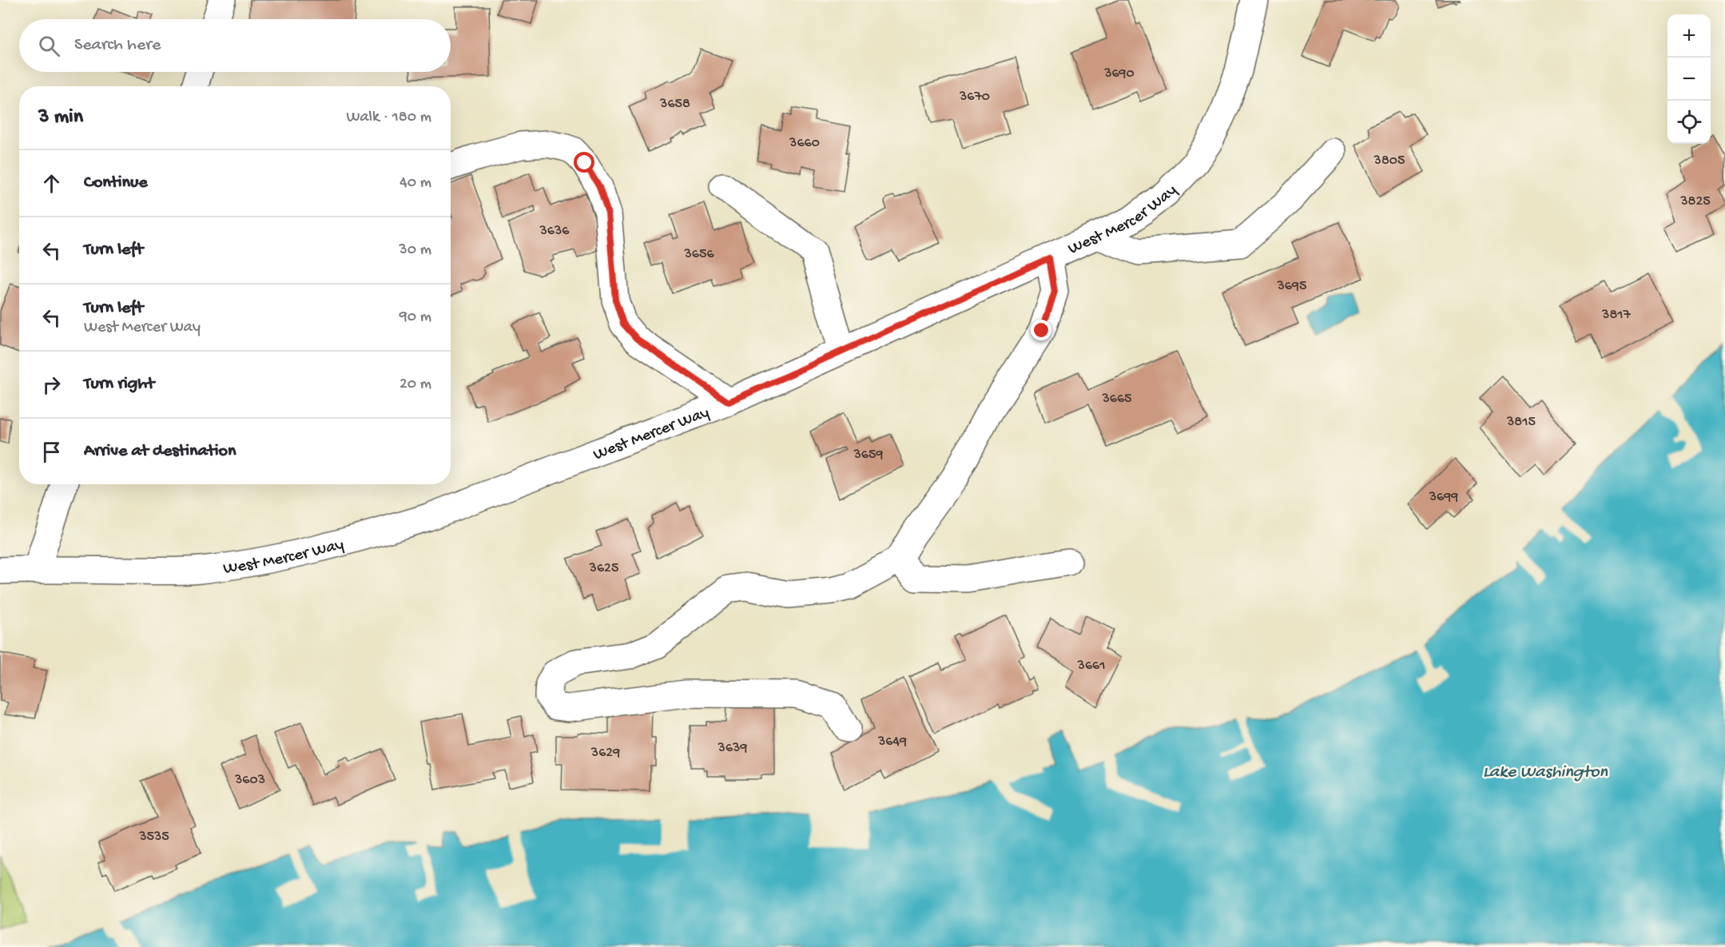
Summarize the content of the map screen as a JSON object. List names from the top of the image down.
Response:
{
  "streets": {
    "street": ["West Mercer Way"]
  },
  "water": ["Lake Washington"],
  "house_numbers": [
    "3690",
    "3670",
    "3658",
    "3660",
    "3805",
    "3825",
    "3636",
    "3656",
    "3695",
    "3817",
    "3665",
    "3815",
    "3659",
    "3699",
    "3625",
    "3661",
    "3649",
    "3639",
    "3629",
    "3603",
    "3535"
  ],
  "page": {
    "map_buttons": ["+", "−"],
    "search": "Search here",
    "heading": ["3 min", "Walk · 180 m"],
    "list": [
      ["Continue", "40 m"],
      ["Turn left", "30 m"],
      ["Turn left", "West Mercer Way", "90 m"],
      ["Turn right", "20 m"],
      "Arrive at destination"
    ]
  }
}
